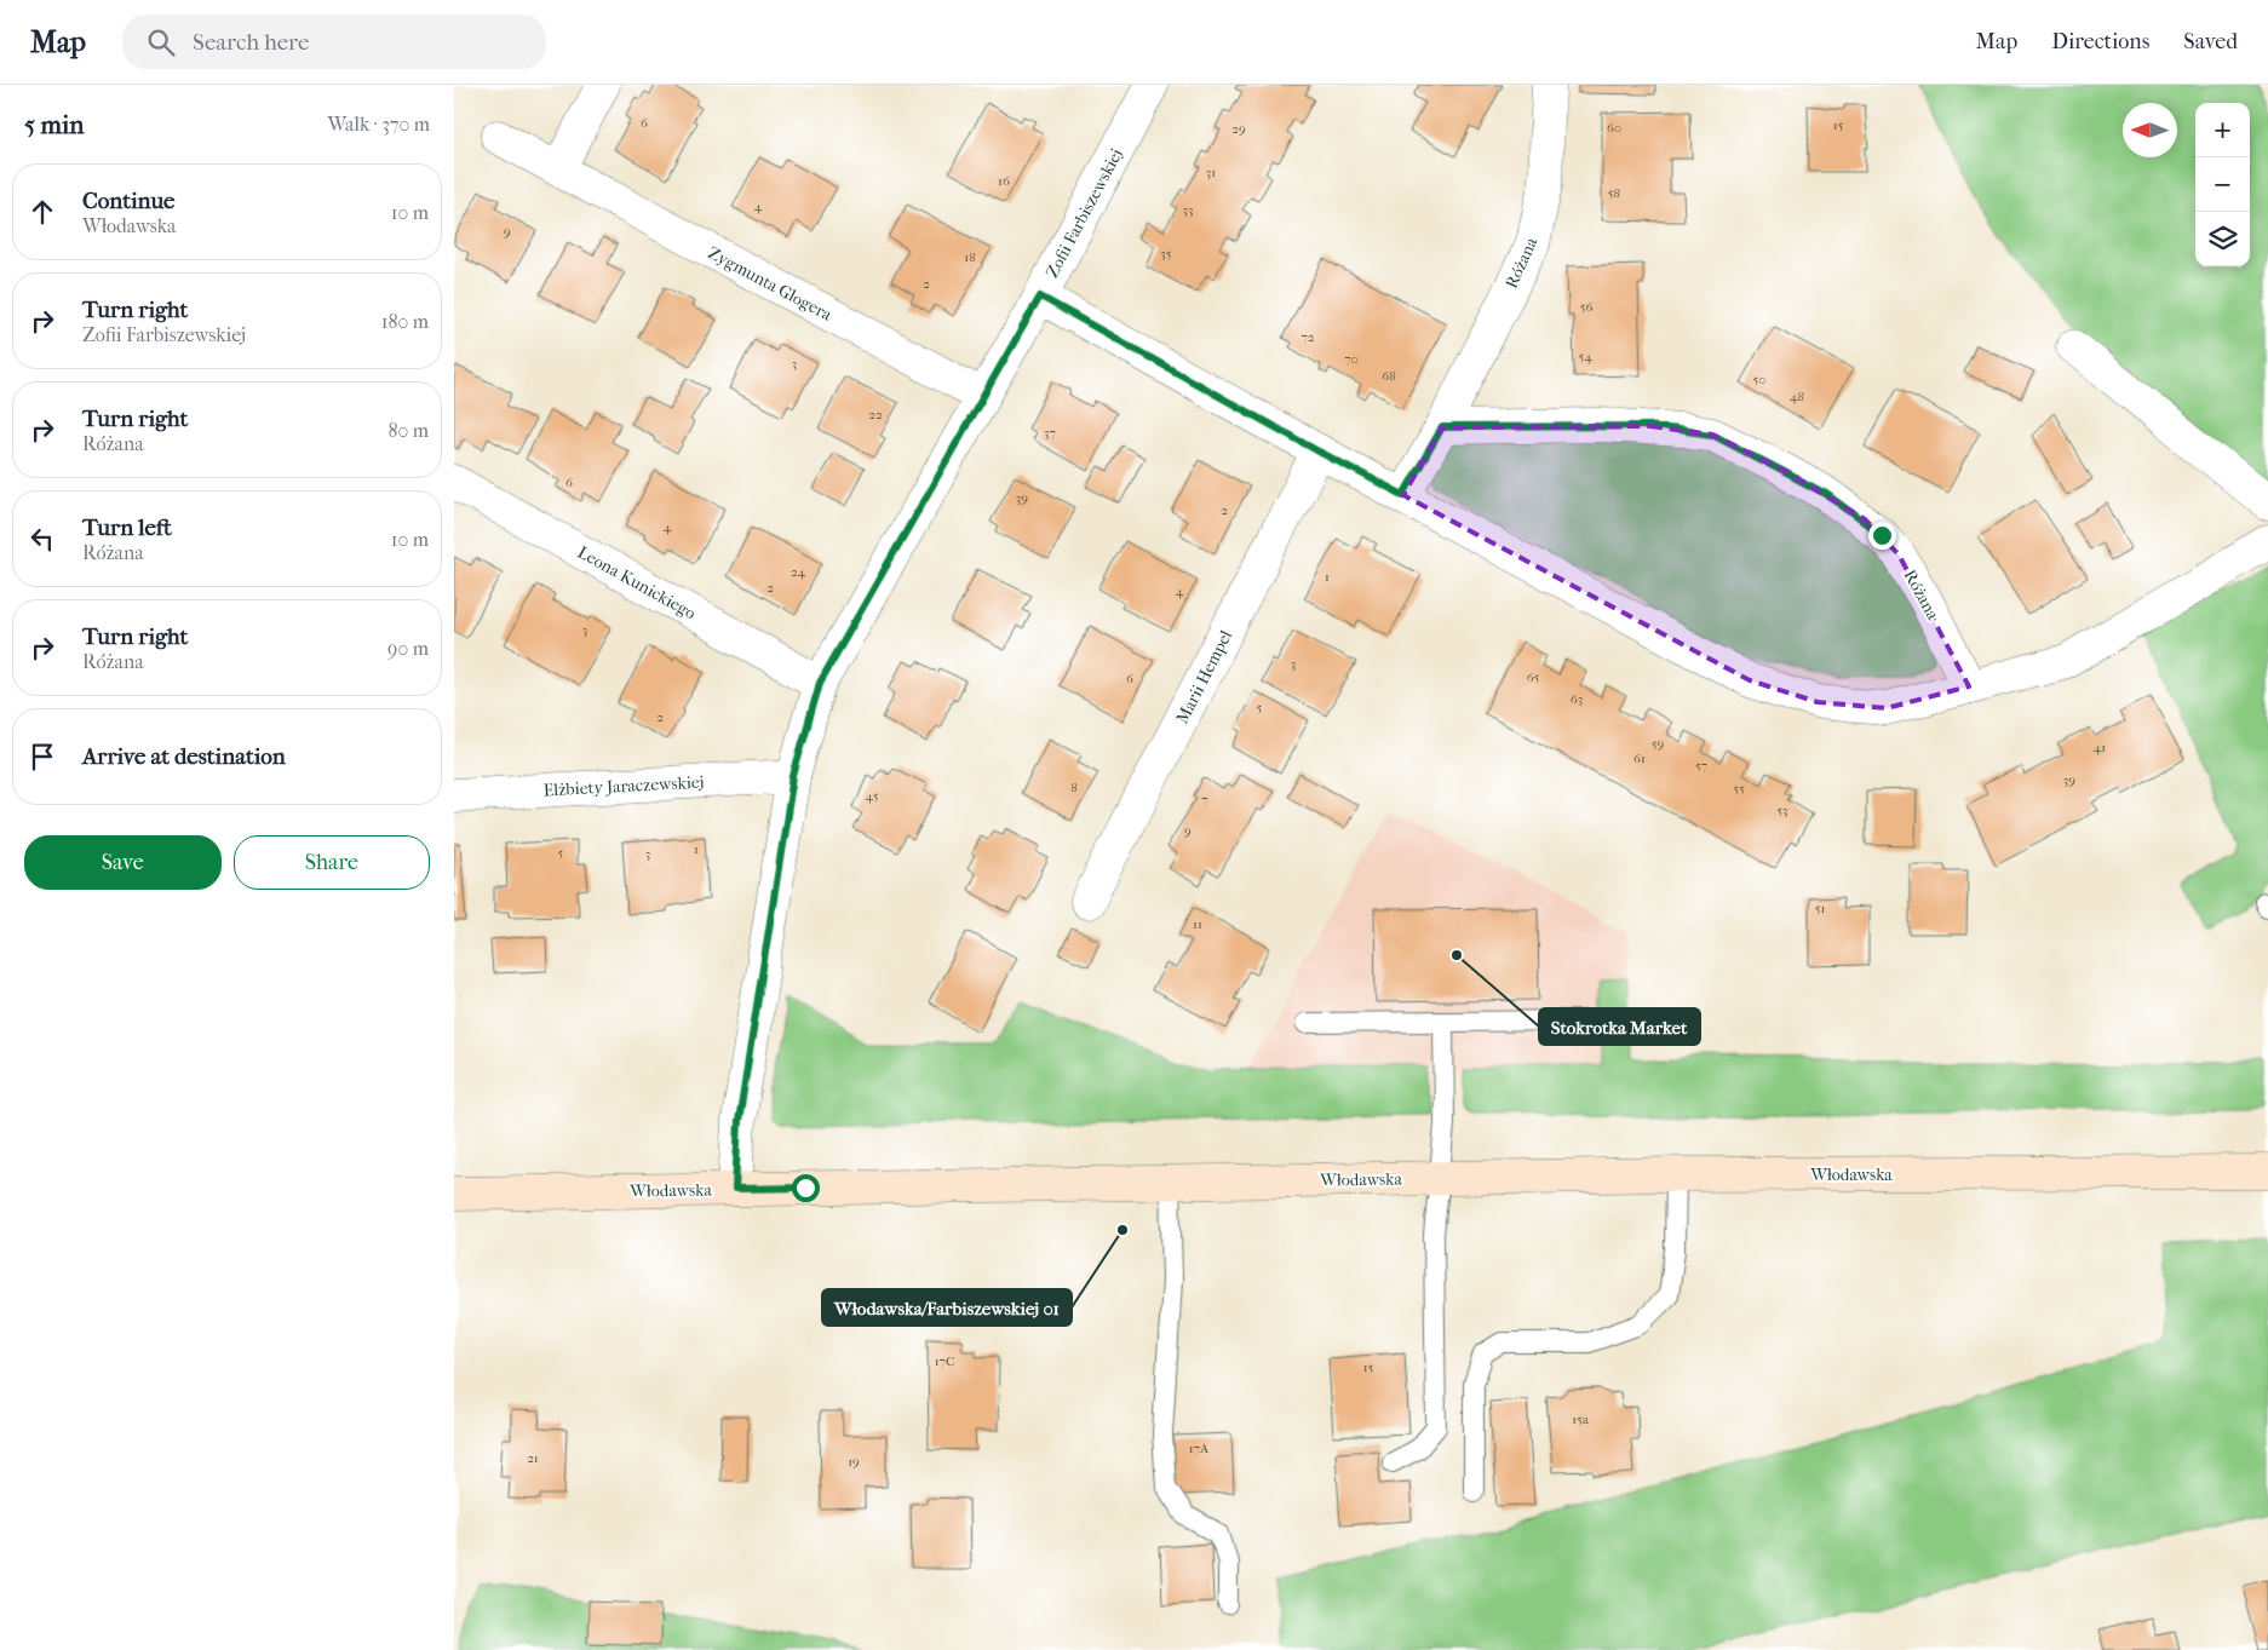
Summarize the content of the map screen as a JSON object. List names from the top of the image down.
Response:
{
  "streets": {
    "main road": ["Włodawska"],
    "street": [
      "Zofii Farbiszewskiej",
      "Różana",
      "Zygmunta Glogera",
      "Leona Kunickiego",
      "Marii Hempel",
      "Elżbiety Jaraczewskiej"
    ]
  },
  "crossings": [
    ["Zofii Farbiszewskiej", "Zygmunta Glogera"],
    ["Zofii Farbiszewskiej", "Leona Kunickiego"],
    ["Zofii Farbiszewskiej", "Elżbiety Jaraczewskiej"],
    ["Zofii Farbiszewskiej", "Włodawska"]
  ],
  "places": ["Stokrotka Market", "Włodawska/Farbiszewskiej 01"],
  "house_numbers": [
    "6",
    "15",
    "60",
    "29",
    "31",
    "16",
    "58",
    "4",
    "33",
    "9",
    "35",
    "18",
    "2",
    "56",
    "72",
    "54",
    "70",
    "3",
    "68",
    "50",
    "48",
    "22",
    "37",
    "6",
    "39",
    "2",
    "4",
    "24",
    "1",
    "2",
    "4",
    "3",
    "3",
    "65",
    "6",
    "63",
    "5",
    "2",
    "59",
    "41",
    "61",
    "57",
    "39",
    "8",
    "55",
    "45",
    "7",
    "53",
    "9",
    "1",
    "5",
    "3",
    "51",
    "11",
    "17C",
    "15",
    "15a",
    "17A",
    "21",
    "19"
  ],
  "north": "left",
  "page": {
    "header": "Map",
    "search": "Search here",
    "nav": ["Map", "Directions", "Saved"],
    "heading": ["5 min", "Walk · 370 m"],
    "map_buttons": ["+", "−"],
    "list": [
      ["Continue", "Włodawska", "10 m"],
      ["Turn right", "Zofii Farbiszewskiej", "180 m"],
      ["Turn right", "Różana", "80 m"],
      ["Turn left", "Różana", "10 m"],
      ["Turn right", "Różana", "90 m"],
      "Arrive at destination"
    ],
    "buttons": ["Save", "Share"]
  }
}
